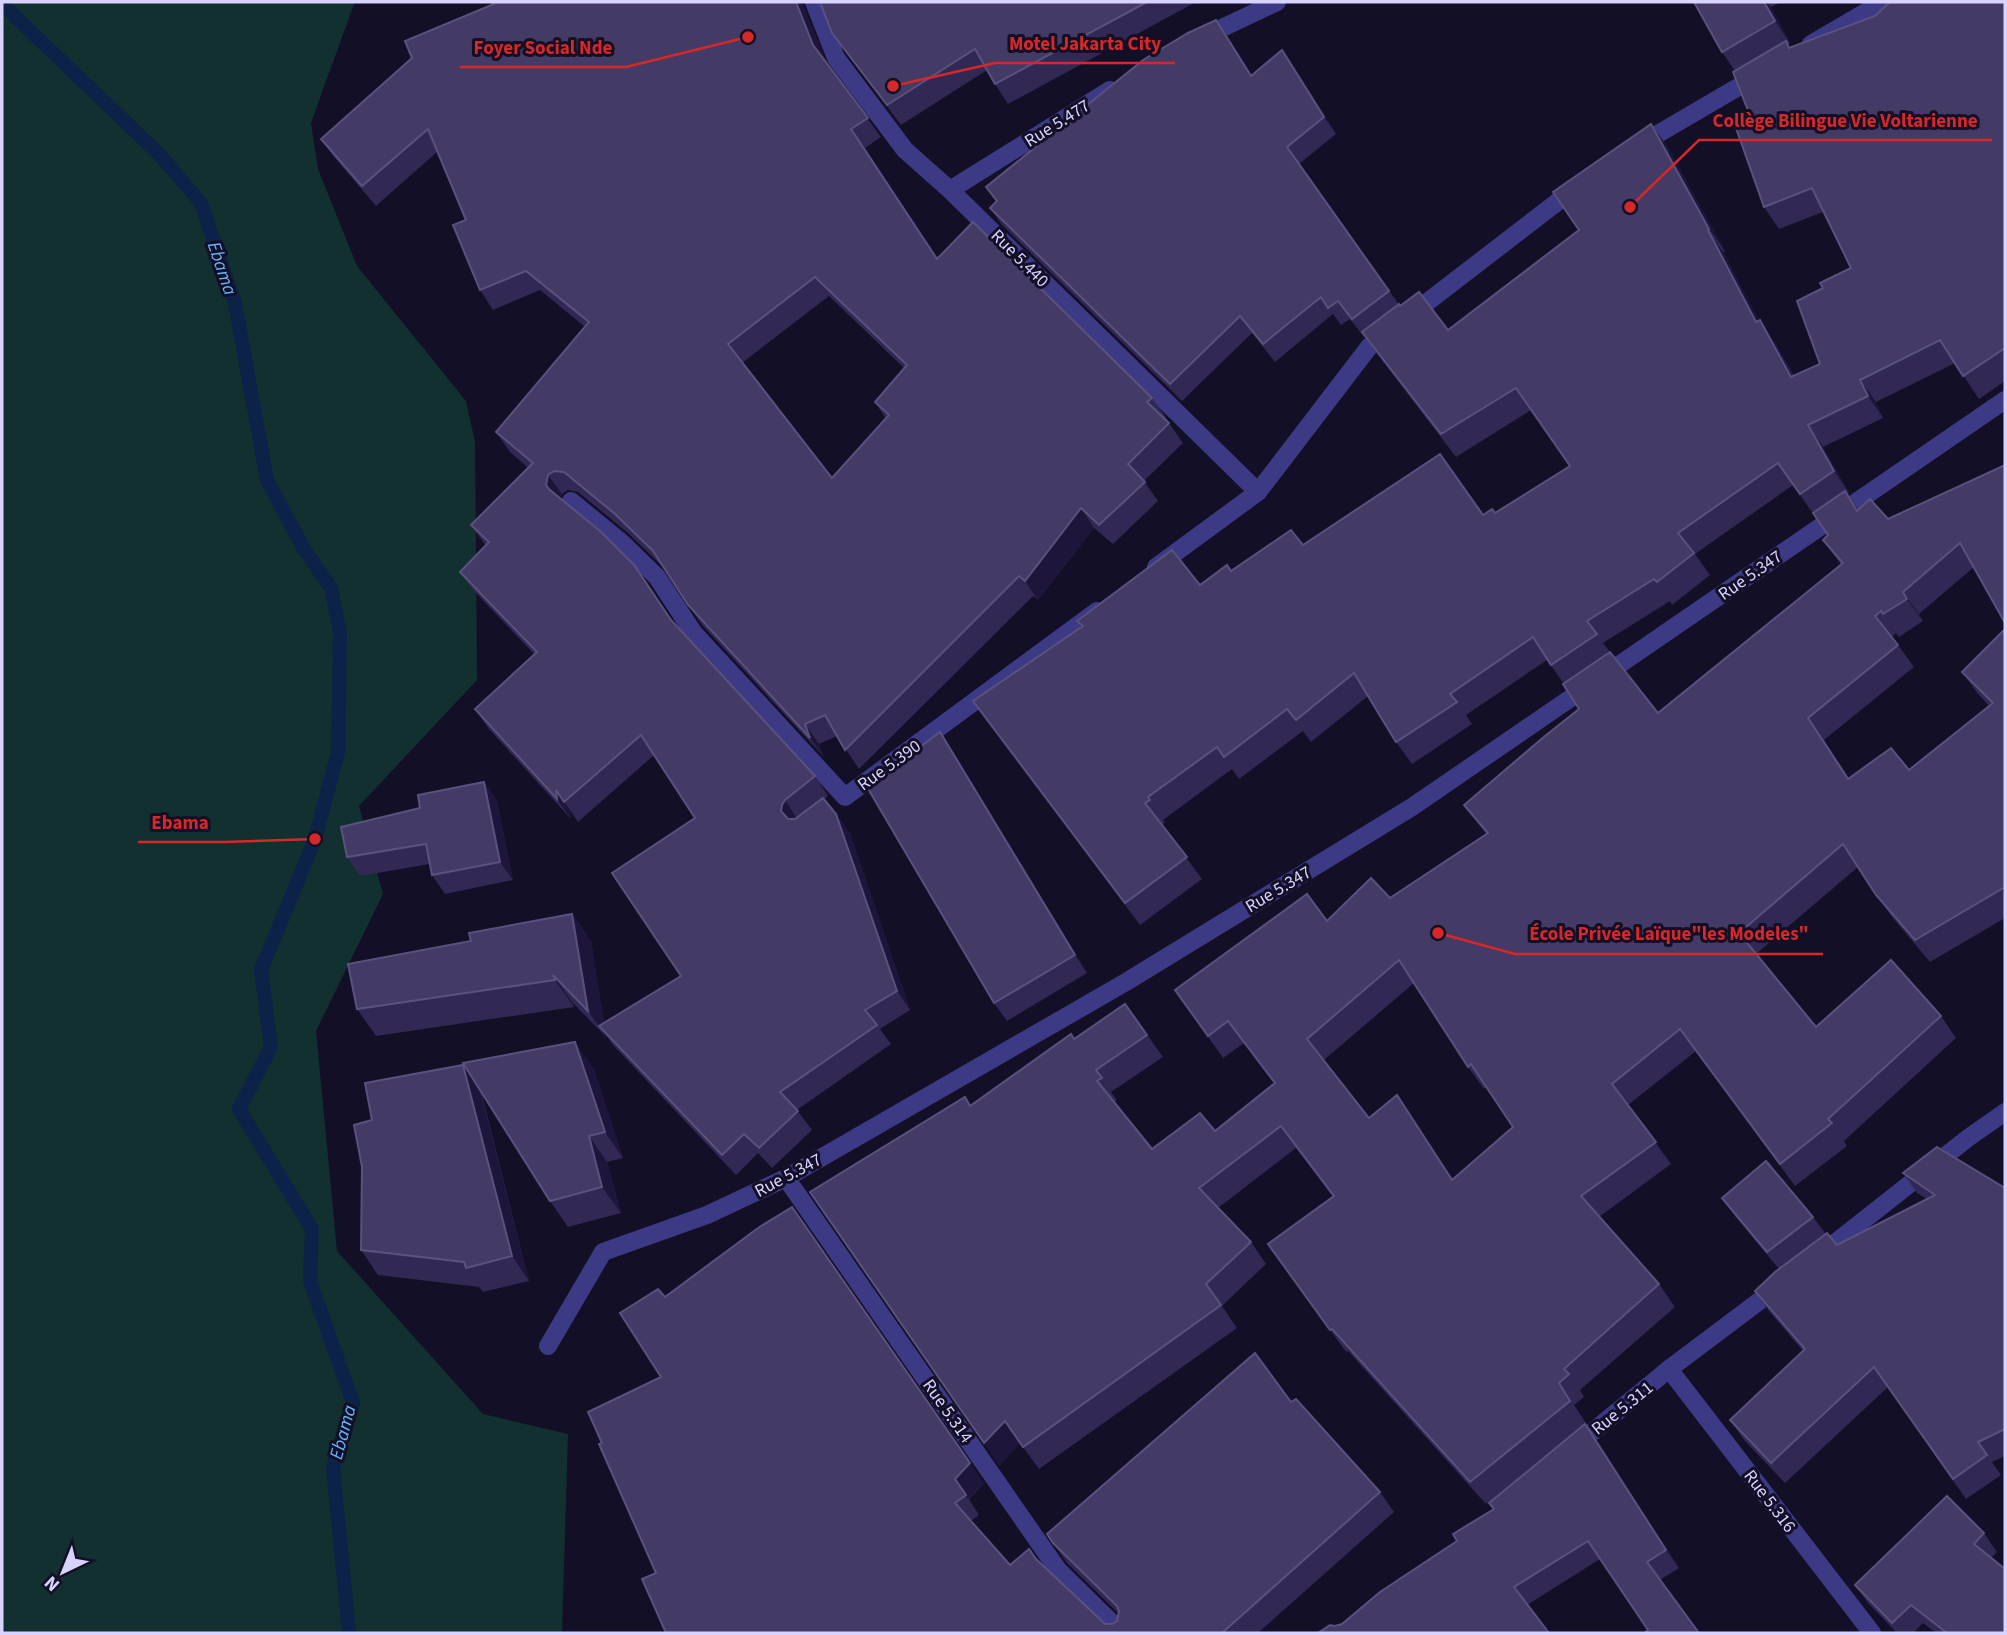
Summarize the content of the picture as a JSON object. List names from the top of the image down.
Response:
{
  "streets": {
    "street": [
      "Rue 5.477",
      "Rue 5.440",
      "Rue 5.347",
      "Rue 5.390",
      "Rue 5.311",
      "Rue 5.314",
      "Rue 5.316"
    ]
  },
  "crossings": [
    ["Rue 5.477", "Rue 5.440"],
    ["Rue 5.347", "Rue 5.314"],
    ["Rue 5.311", "Rue 5.316"]
  ],
  "water": ["Ebama"],
  "places": [
    "Foyer Social Nde",
    "Motel Jakarta City",
    "Collège Bilingue Vie Voltarienne",
    "Ebama",
    "École Privée Laïque\"les Modeles\""
  ],
  "north": "bottom left"
}
